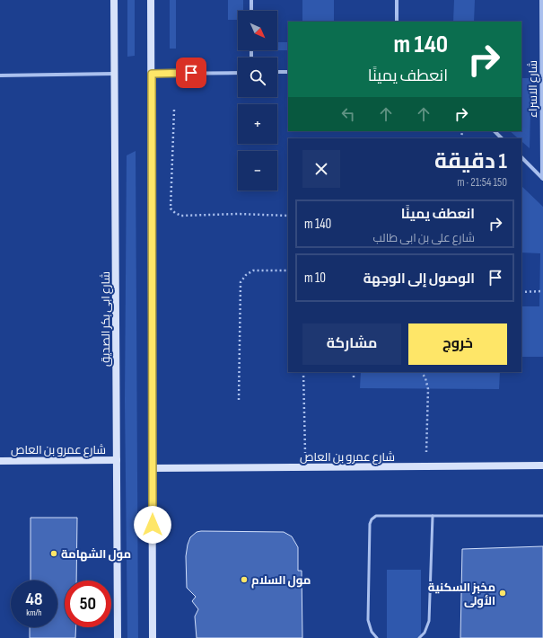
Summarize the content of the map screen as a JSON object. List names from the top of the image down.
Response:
{
  "streets": {
    "main road": ["شارع ابى بكر الصديق", "شارع عمرو بن العاص"],
    "street": ["شارع الاسراء"]
  },
  "crossings": [
    ["شارع ابى بكر الصديق", "شارع عمرو بن العاص"]
  ],
  "places": ["مول الشهامة", "مول السلام", "مخبز السكنية الأولى"],
  "north": "bottom right",
  "page": {
    "map_buttons": ["+", "−"],
    "turn": ["140 m", "انعطف يمينًا"],
    "heading": ["1 دقيقة", "150 m · 21:54"],
    "list": [
      {
        "name": "انعطف يمينًا",
        "note": "شارع على بن ابى طالب",
        "value": "140 m"
      },
      {
        "name": "الوصول إلى الوجهة",
        "value": "10 m"
      }
    ],
    "buttons": ["خروج", "مشاركة"],
    "speed": "48 km/h",
    "limit": "50"
  }
}
